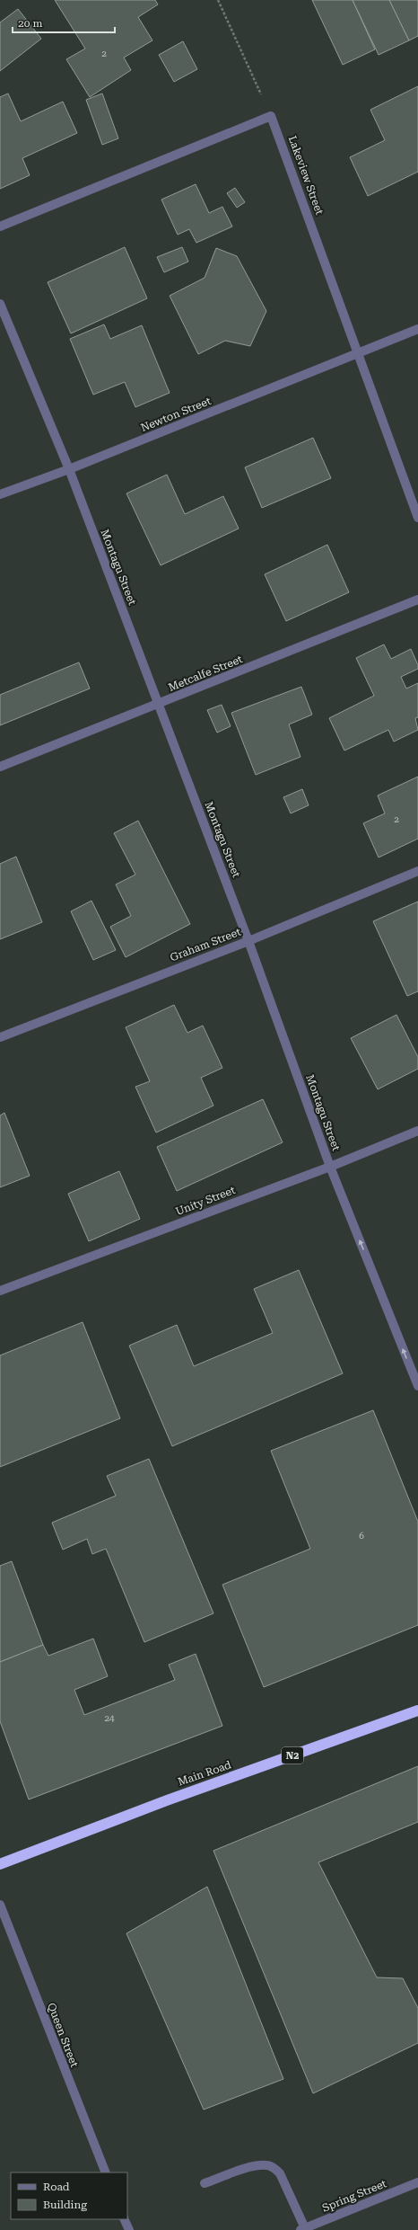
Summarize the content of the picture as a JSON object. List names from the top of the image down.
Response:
{
  "streets": {
    "highway": ["N2", "Main Road"],
    "street": [
      "Lakeview Street",
      "Newton Street",
      "Montagu Street",
      "Metcalfe Street",
      "Graham Street",
      "Unity Street",
      "Queen Street",
      "Spring Street"
    ]
  },
  "crossings": [
    ["Lakeview Street", "Newton Street"],
    ["Newton Street", "Montagu Street"],
    ["Montagu Street", "Metcalfe Street"],
    ["Montagu Street", "Graham Street"],
    ["Montagu Street", "Unity Street"]
  ],
  "house_numbers": [
    "2",
    "2",
    "6",
    "24"
  ],
  "legend": ["Road", "Building"],
  "scale_bar": "20 m"
}
